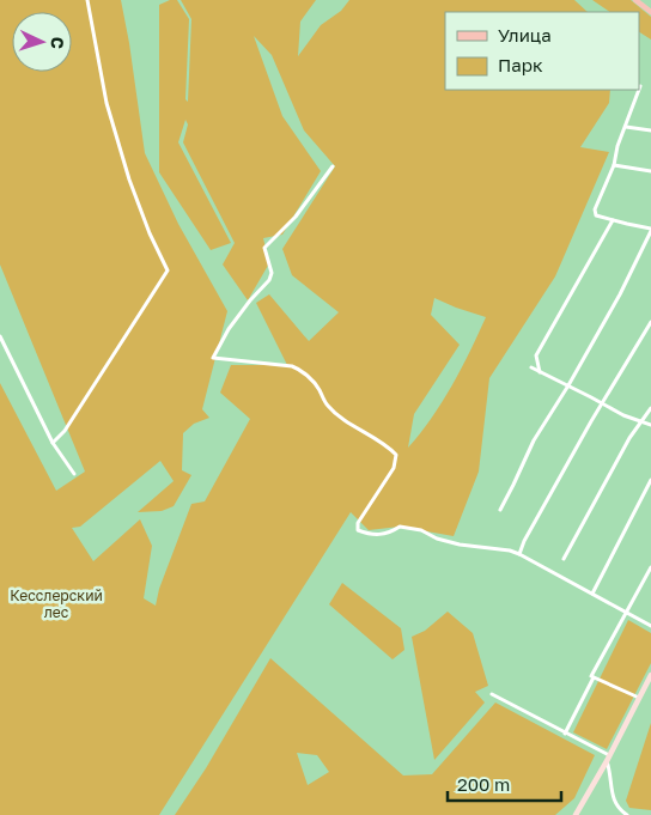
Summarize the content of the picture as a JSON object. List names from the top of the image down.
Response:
{
  "parks": ["Кесслерский лес"],
  "legend": ["Улица", "Парк"],
  "scale_bar": "200 m",
  "north": "right"
}
